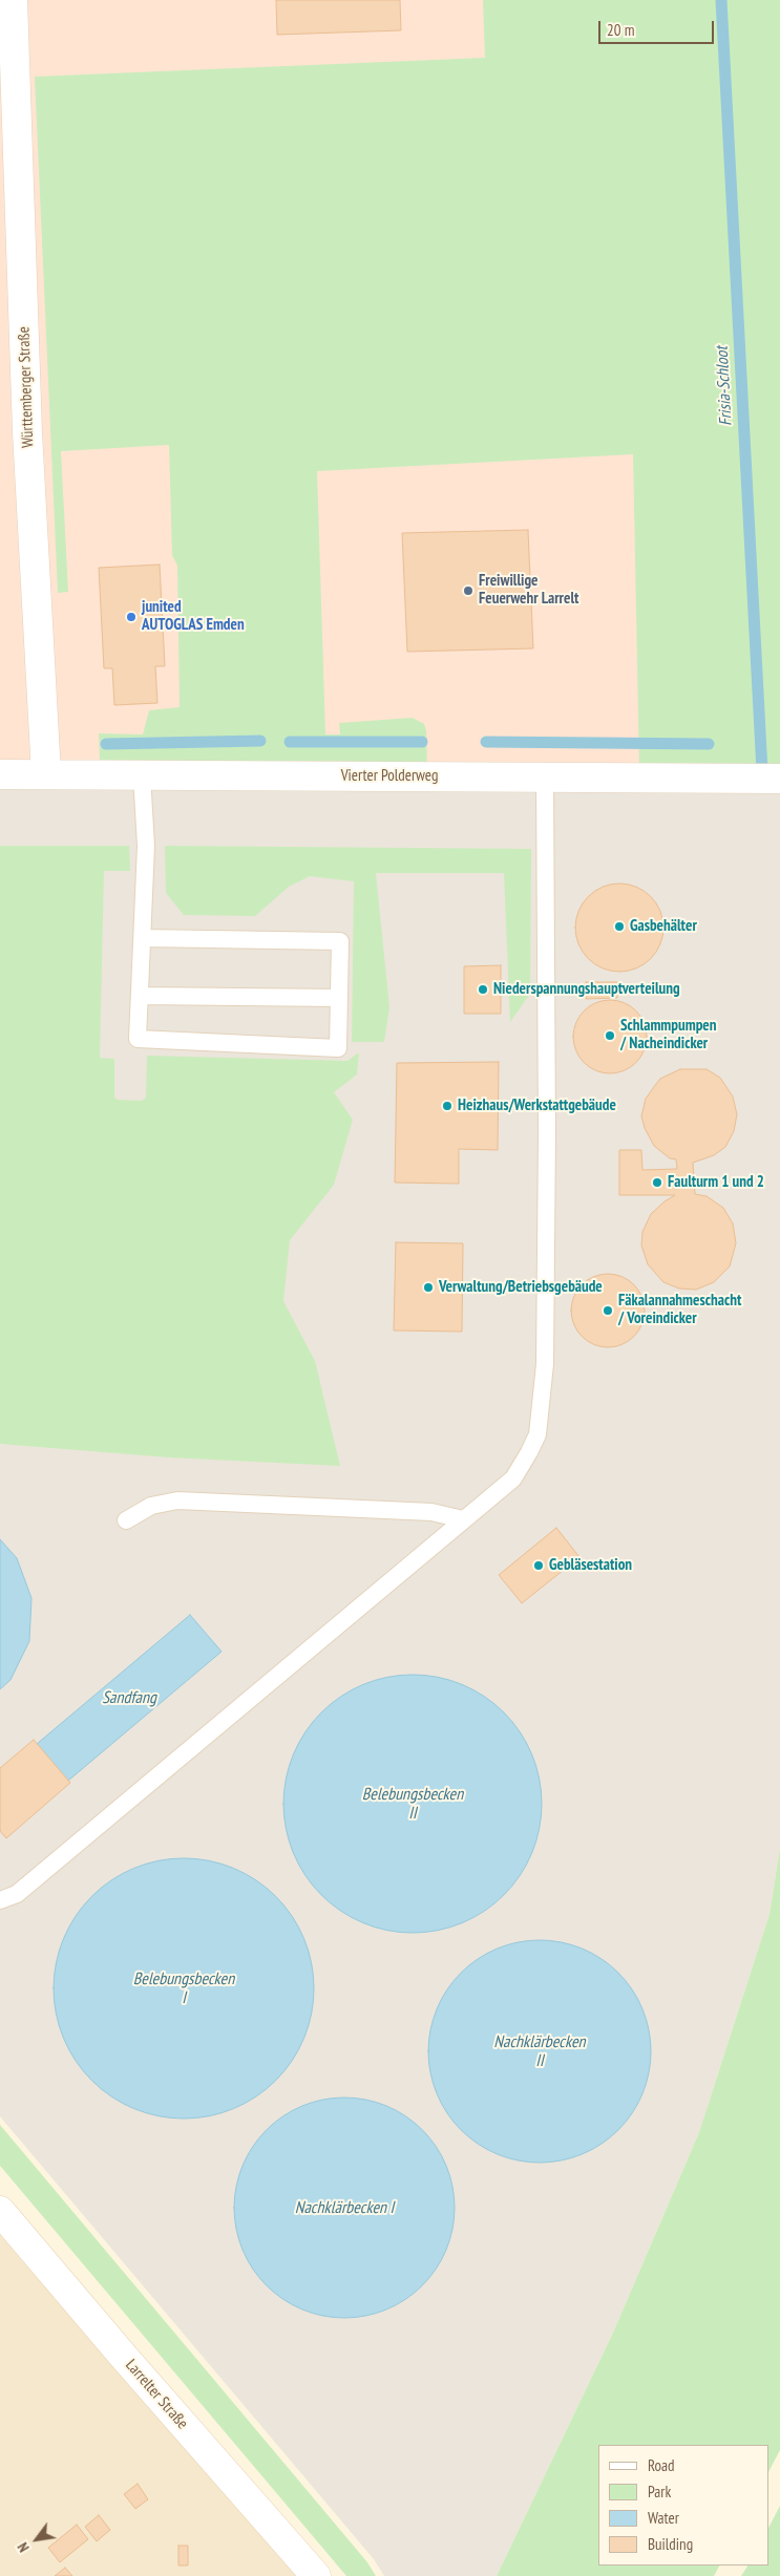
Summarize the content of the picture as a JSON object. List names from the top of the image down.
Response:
{
  "streets": {
    "street": ["Württemberger Straße", "Vierter Polderweg", "Larrelter Straße"]
  },
  "crossings": [
    ["Württemberger Straße", "Vierter Polderweg"]
  ],
  "water": [
    "Frisia-Schloot",
    "Sandfang",
    "Belebungsbecken II",
    "Belebungsbecken I",
    "Nachklärbecken II",
    "Nachklärbecken I"
  ],
  "places": [
    "Freiwillige Feuerwehr Larrelt",
    "junited AUTOGLAS Emden",
    "Gasbehälter",
    "Niederspannungshauptverteilung",
    "Schlammpumpen / Nacheindicker",
    "Heizhaus/Werkstattgebäude",
    "Faulturm 1 und 2",
    "Verwaltung/Betriebsgebäude",
    "Fäkalannahmeschacht / Voreindicker",
    "Gebläsestation"
  ],
  "legend": [
    "Road",
    "Park",
    "Water",
    "Building"
  ],
  "scale_bar": "20 m",
  "north": "bottom left"
}
